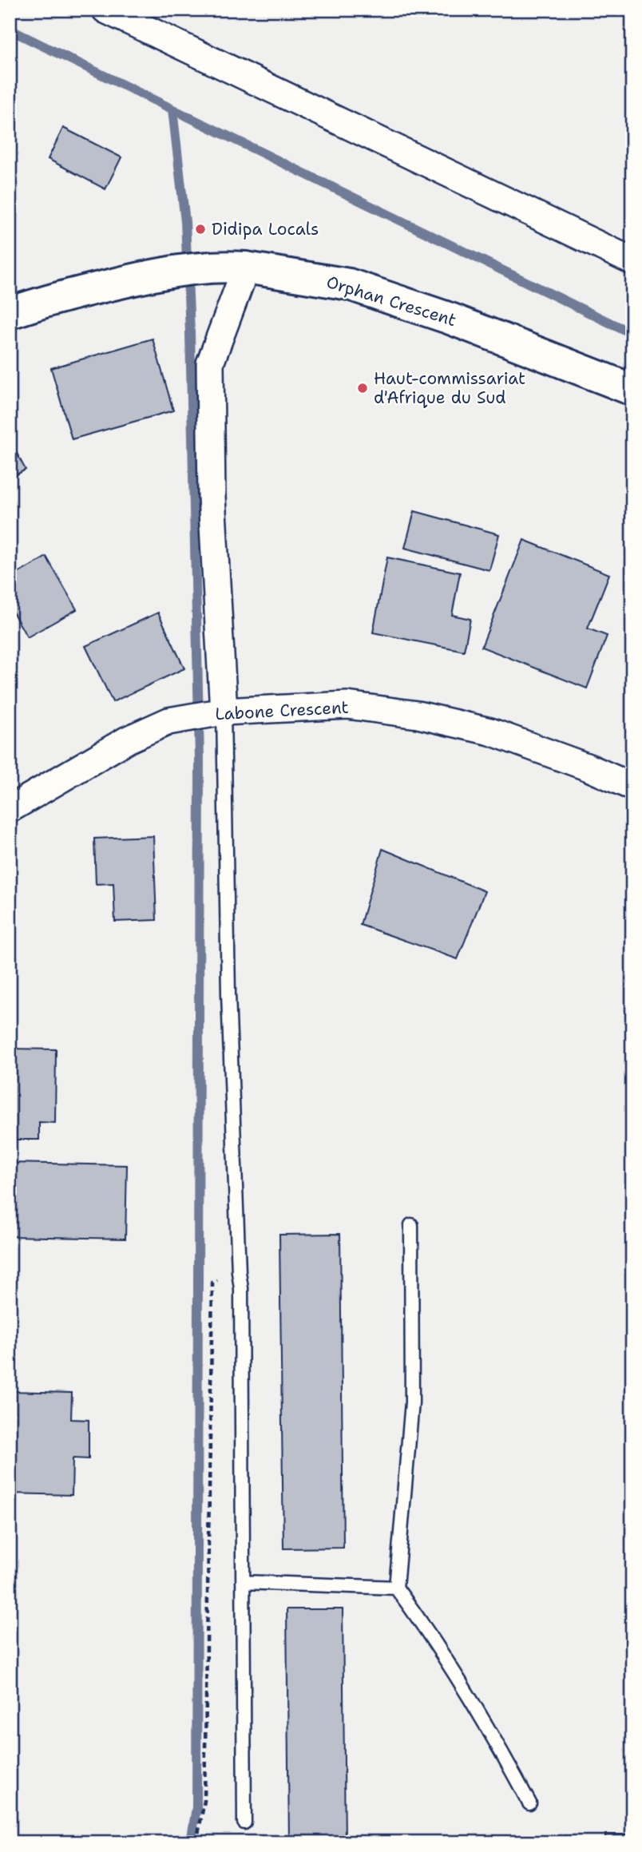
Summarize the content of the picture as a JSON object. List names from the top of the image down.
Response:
{
  "streets": {
    "street": ["Orphan Crescent", "Labone Crescent"]
  },
  "places": ["Didipa Locals", "Haut-commissariat d'Afrique du Sud"]
}
